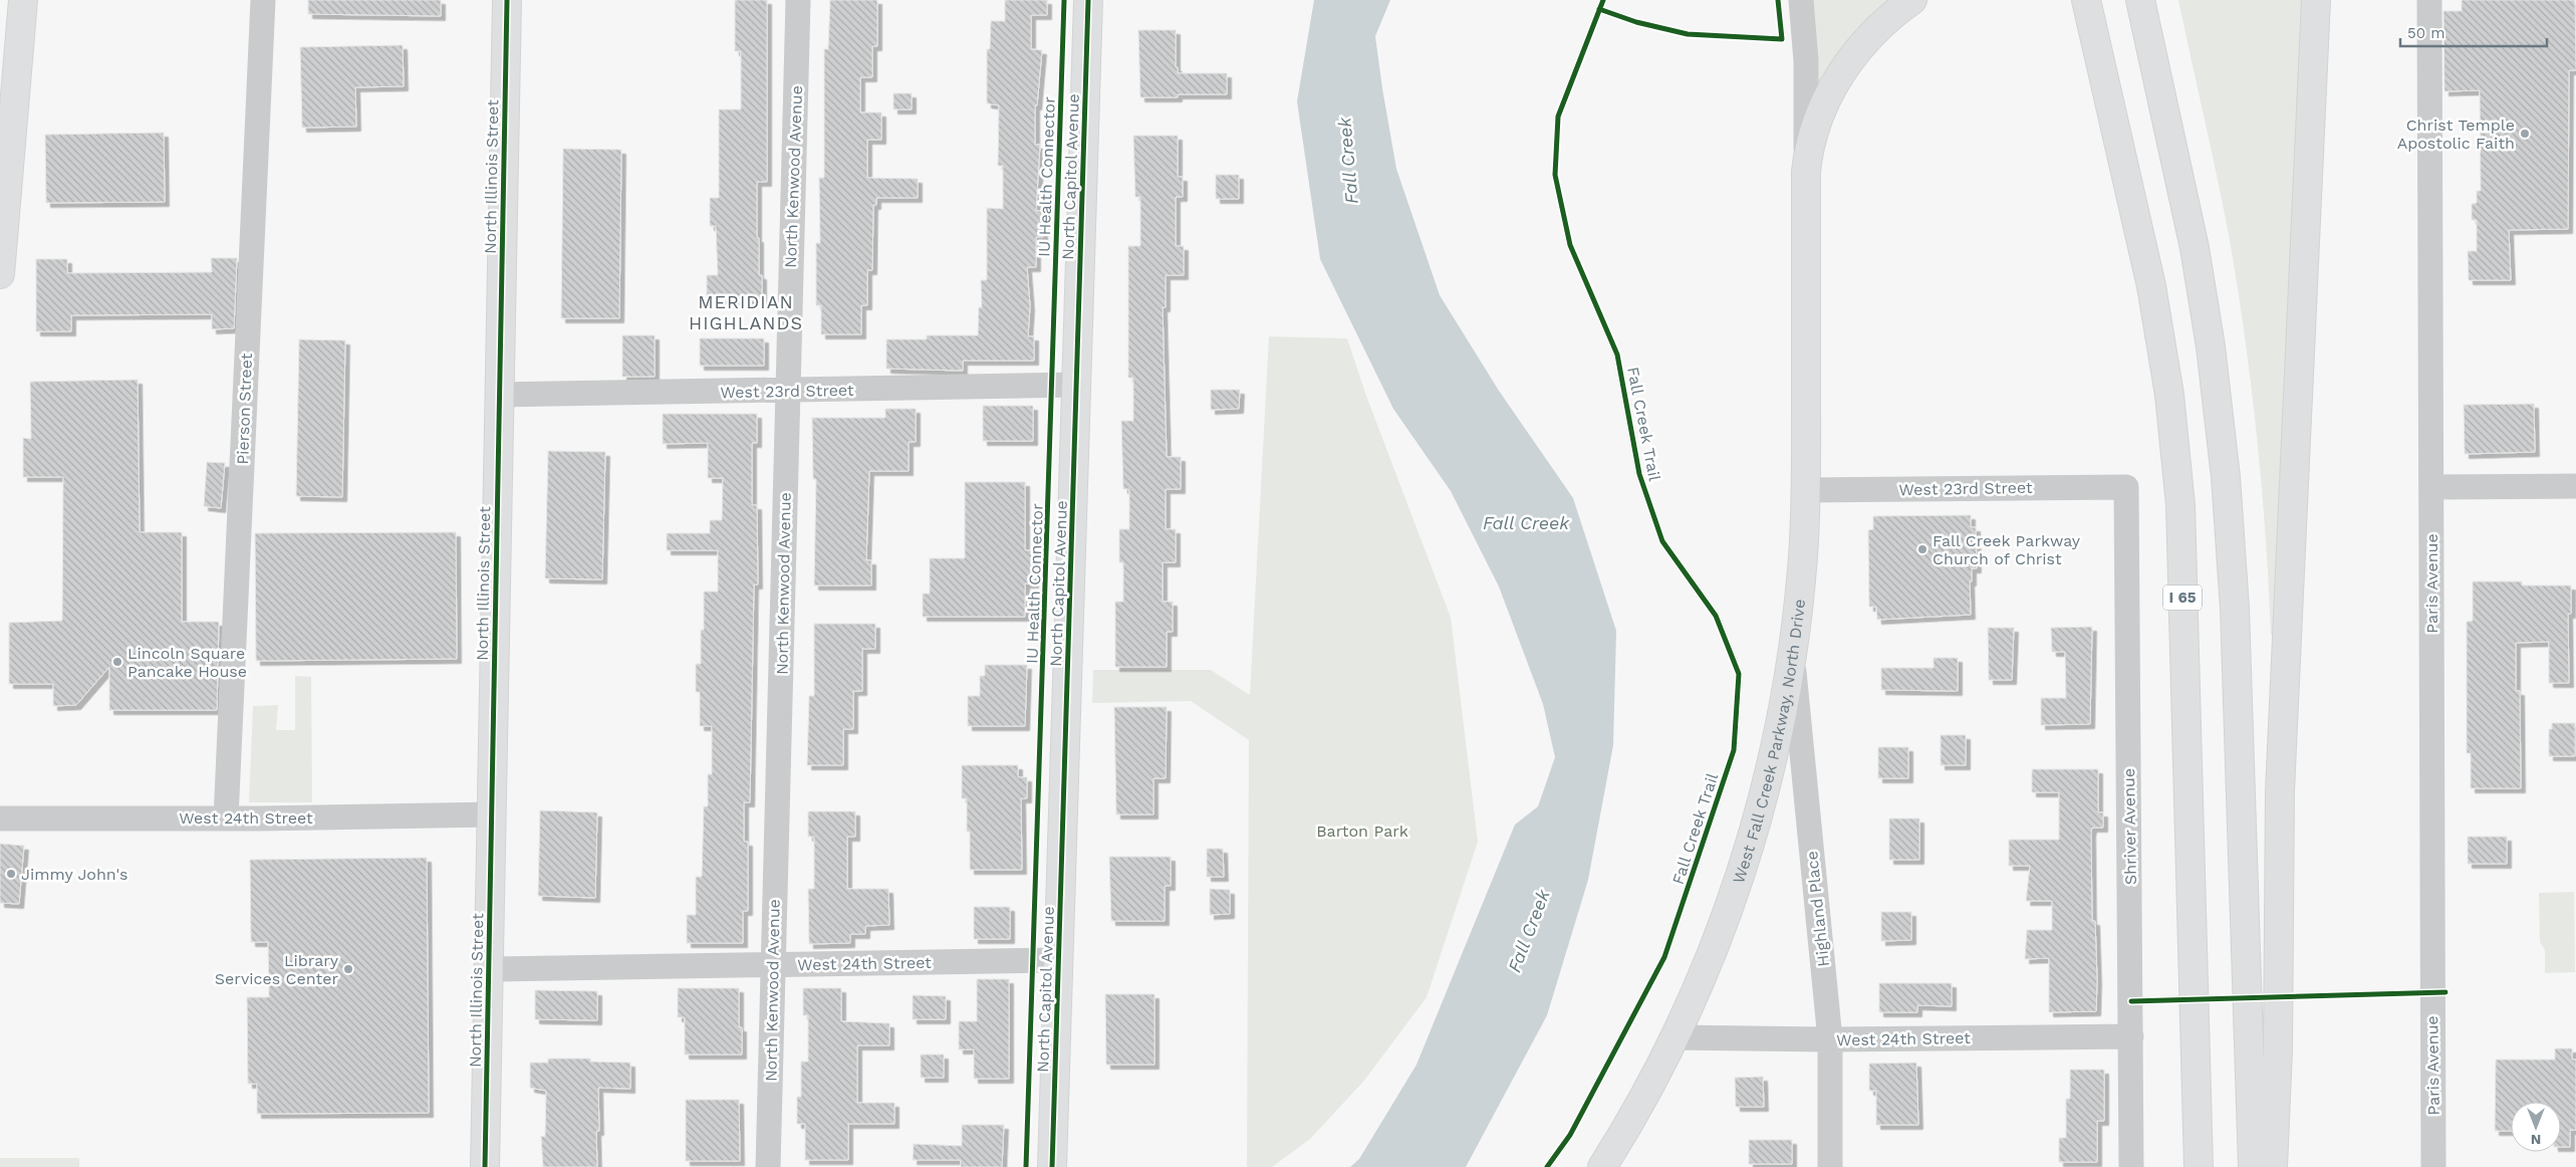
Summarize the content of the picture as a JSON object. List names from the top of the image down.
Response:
{
  "streets": {
    "main road": [
      "North Illinois Street",
      "North Capitol Avenue",
      "I 65",
      "West Fall Creek Parkway, North Drive"
    ],
    "street": [
      "North Kenwood Avenue",
      "West 23rd Street",
      "Pierson Street",
      "Paris Avenue",
      "West 24th Street",
      "Shriver Avenue",
      "Highland Place"
    ],
    "cycle path": ["IU Health Connector", "Fall Creek Trail"]
  },
  "crossings": [
    ["North Illinois Street", "West 23rd Street"],
    ["North Illinois Street", "West 24th Street"],
    ["North Kenwood Avenue", "West 23rd Street"],
    ["North Kenwood Avenue", "West 24th Street"],
    ["North Capitol Avenue", "West 23rd Street"],
    ["North Capitol Avenue", "West 24th Street"],
    ["West 23rd Street", "West Fall Creek Parkway, North Drive"],
    ["West 23rd Street", "Shriver Avenue"],
    ["Pierson Street", "West 24th Street"],
    ["West Fall Creek Parkway, North Drive", "West 24th Street"],
    ["West Fall Creek Parkway, North Drive", "Highland Place"],
    ["West 24th Street", "Shriver Avenue"],
    ["West 24th Street", "Highland Place"]
  ],
  "districts": ["MERIDIAN HIGHLANDS"],
  "water": ["Fall Creek"],
  "parks": ["Barton Park"],
  "places": [
    "Christ Temple Apostolic Faith",
    "Fall Creek Parkway Church of Christ",
    "Lincoln Square Pancake House",
    "Jimmy John's",
    "Library Services Center"
  ],
  "scale_bar": "50 m",
  "north": "bottom"
}
